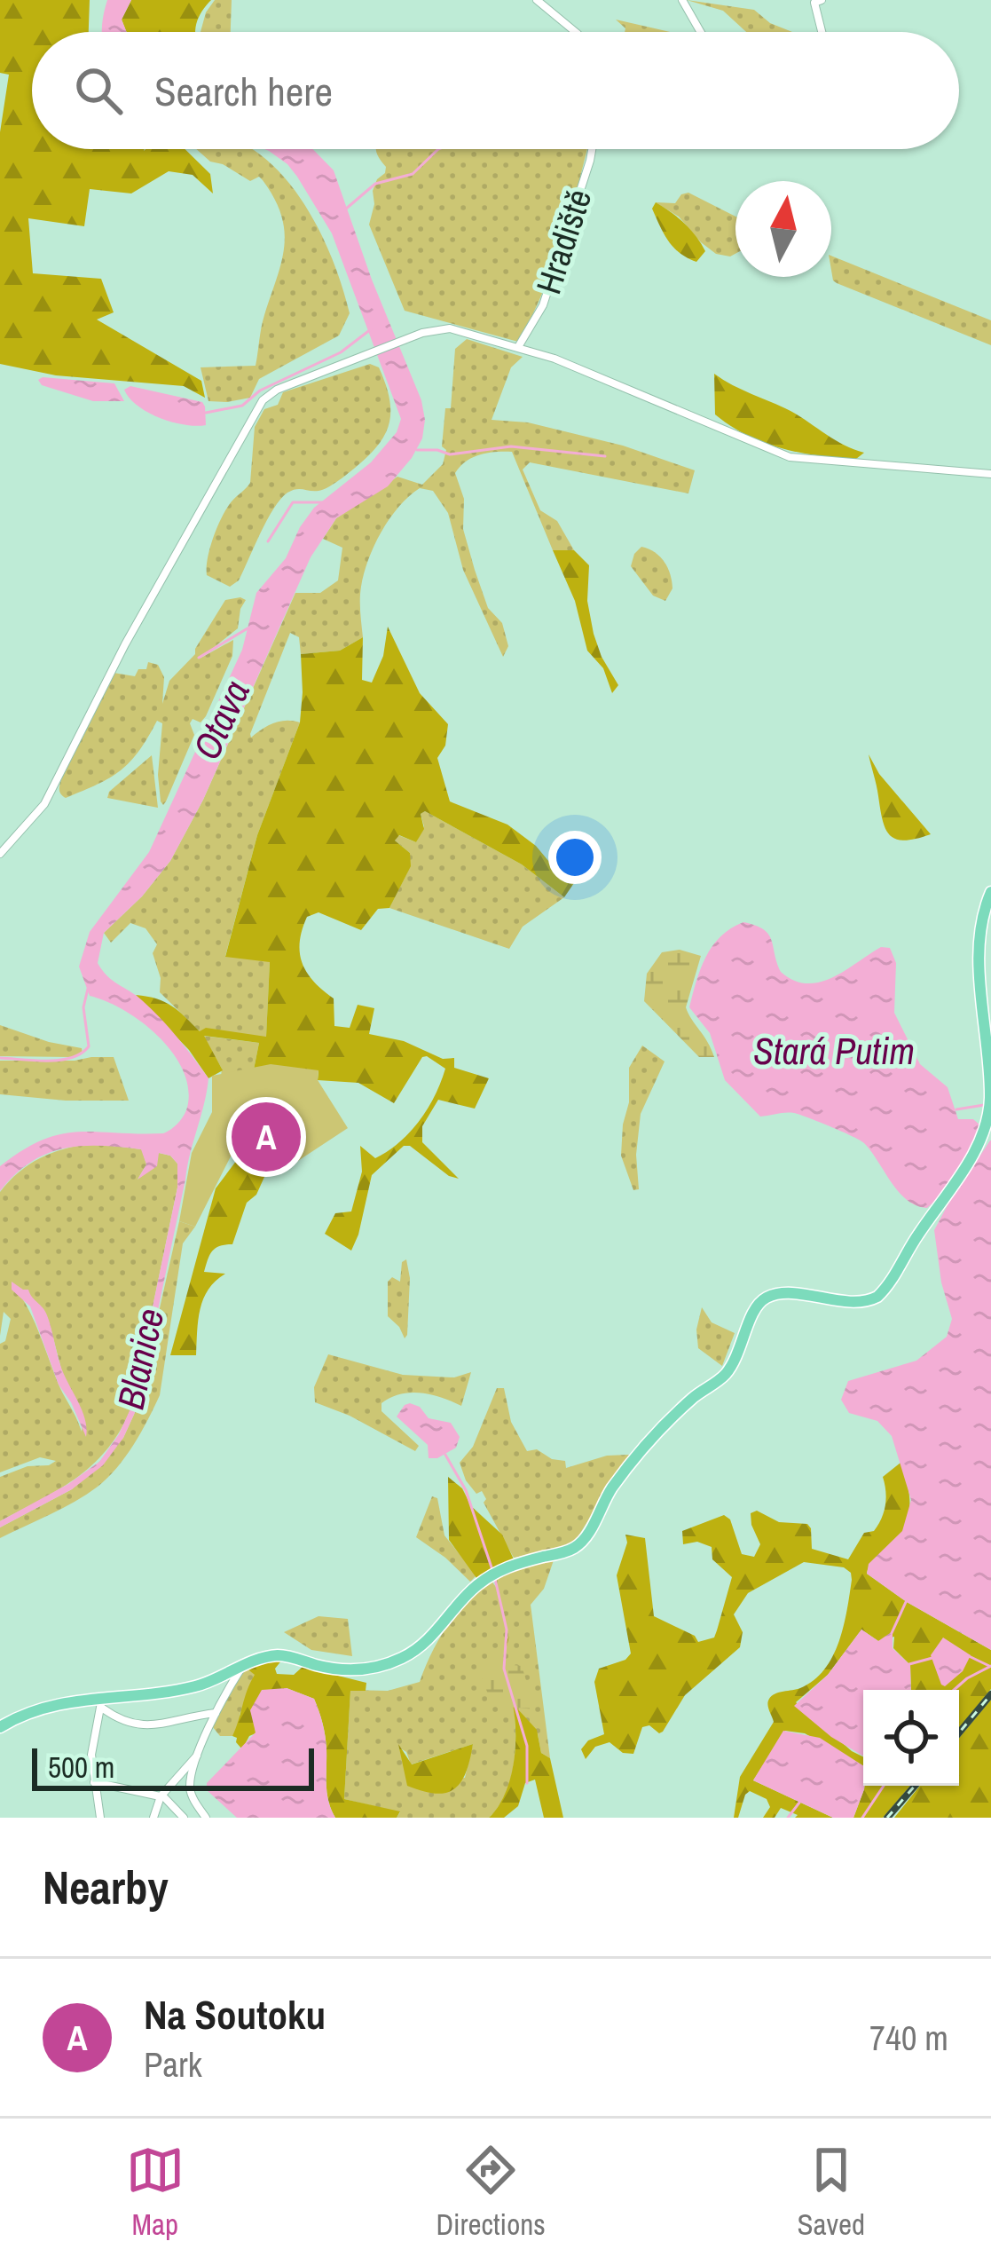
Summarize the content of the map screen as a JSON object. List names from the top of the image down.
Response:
{
  "streets": {
    "street": ["Hradiště"]
  },
  "water": ["Otava", "Stará Putim", "Blanice"],
  "scale_bar": "500 m",
  "north": "top",
  "page": {
    "search": "Search here",
    "pins": "A",
    "scale": "500 m",
    "heading": "Nearby",
    "list": [
      {
        "mark": "A",
        "name": "Na Soutoku",
        "note": "Park",
        "value": "740 m"
      }
    ],
    "nav": ["Map", "Directions", "Saved"]
  }
}
